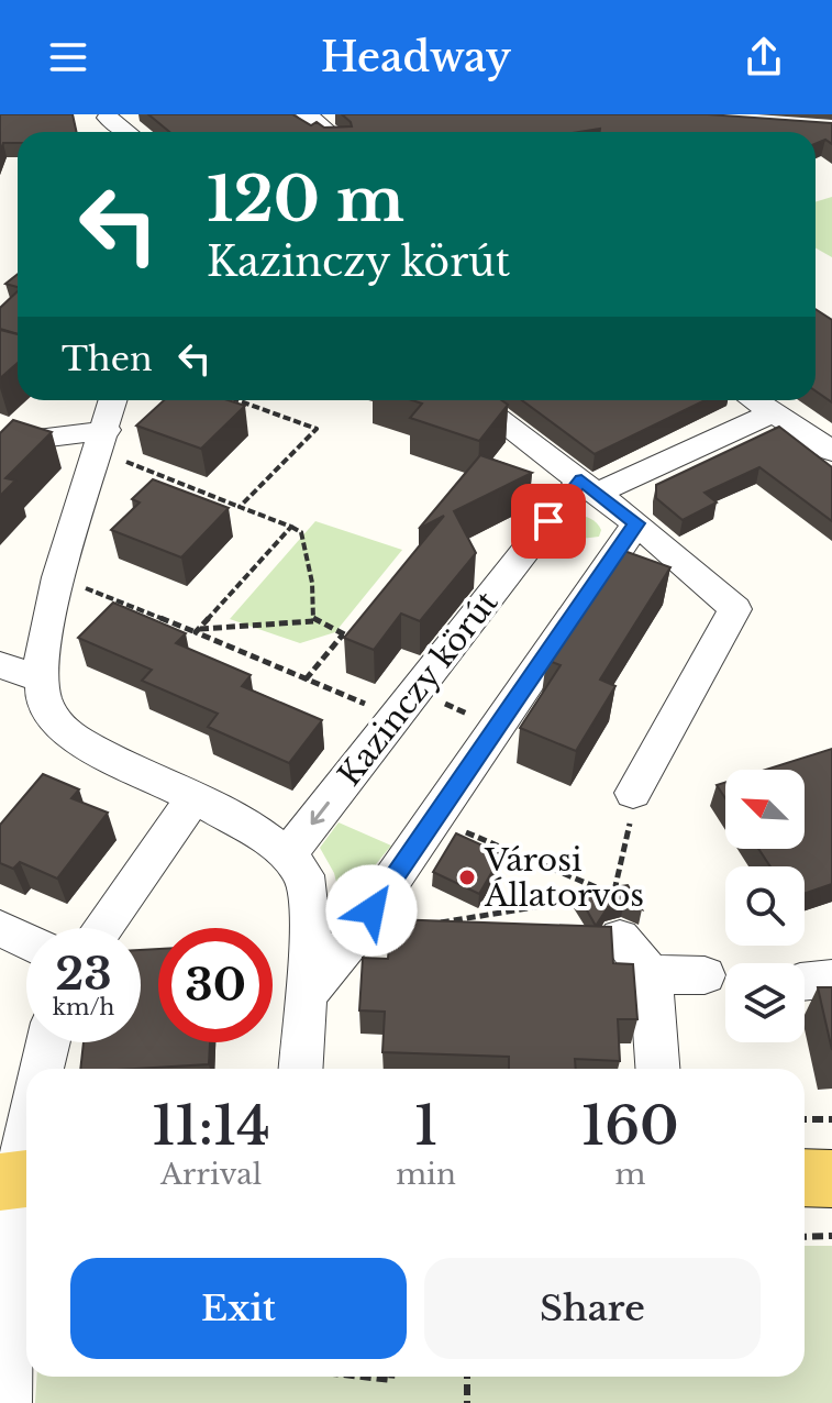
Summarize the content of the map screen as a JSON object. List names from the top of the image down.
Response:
{
  "streets": {
    "street": ["Kazinczy körút"]
  },
  "places": ["Városi Állatorvos"],
  "north": "top left",
  "page": {
    "header": "Headway",
    "turn": ["120 m", "Kazinczy körút"],
    "then": "Then",
    "speed": "23 km/h",
    "limit": "30",
    "eta": [
      "11:14",
      "Arrival",
      "1",
      "min",
      "160",
      "m"
    ],
    "buttons": ["Exit", "Share"]
  }
}
